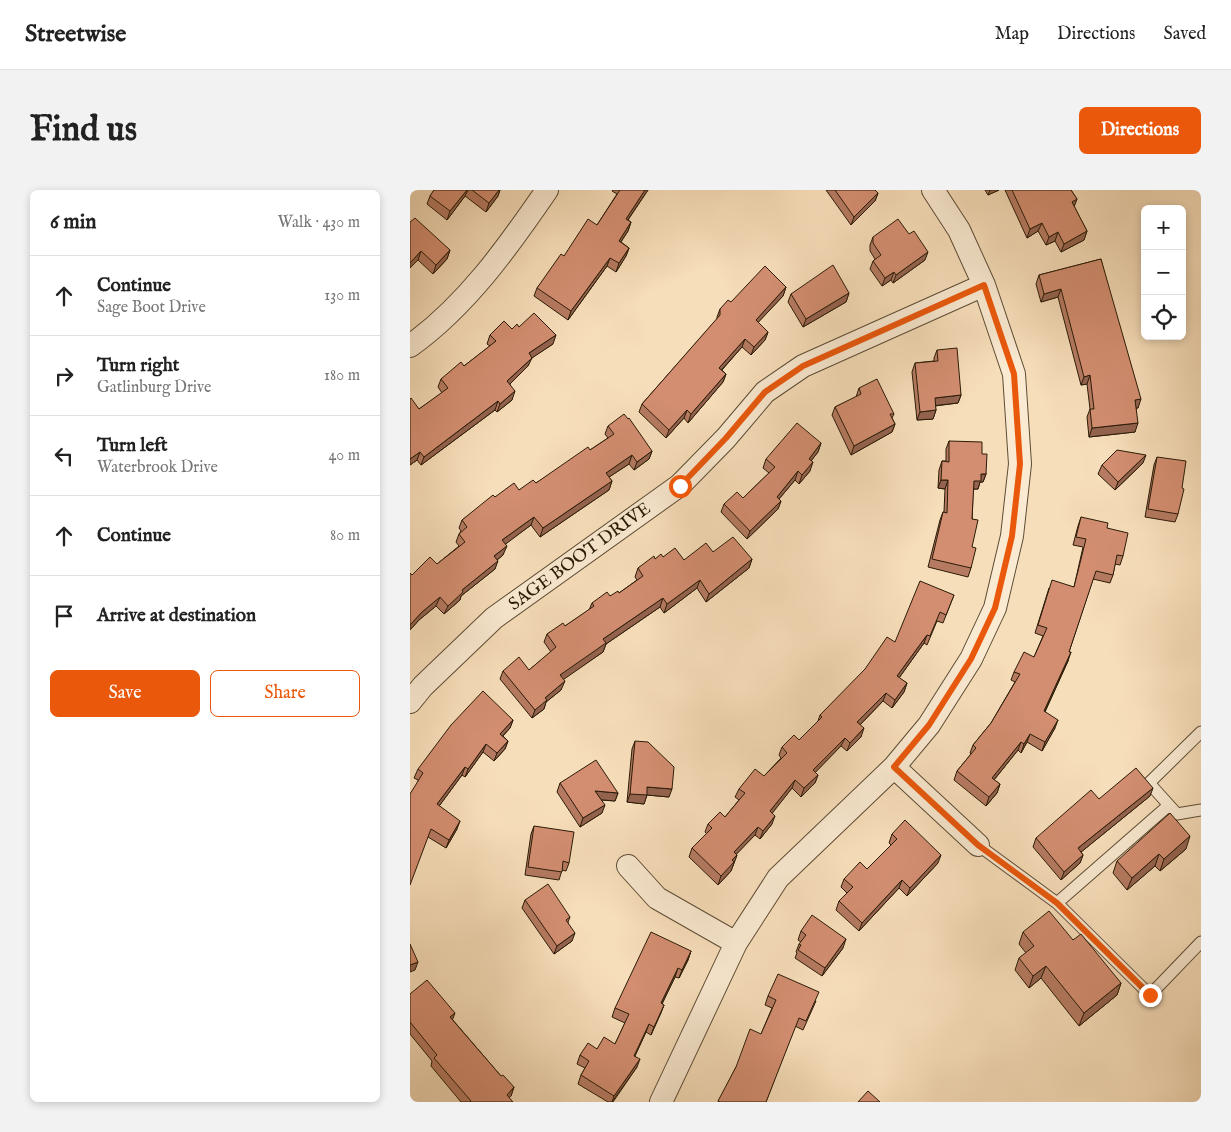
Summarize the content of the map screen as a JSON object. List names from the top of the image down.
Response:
{
  "streets": {
    "street": ["SAGE BOOT DRIVE"]
  },
  "page": {
    "header": "Streetwise",
    "nav": ["Map", "Directions", "Saved"],
    "buttons": [
      "Directions",
      ["Save", "Share"]
    ],
    "title": "Find us",
    "heading": ["6 min", "Walk · 430 m"],
    "map_buttons": ["+", "−"],
    "list": [
      ["Continue", "Sage Boot Drive", "130 m"],
      ["Turn right", "Gatlinburg Drive", "180 m"],
      ["Turn left", "Waterbrook Drive", "40 m"],
      ["Continue", "80 m"],
      "Arrive at destination"
    ]
  }
}
